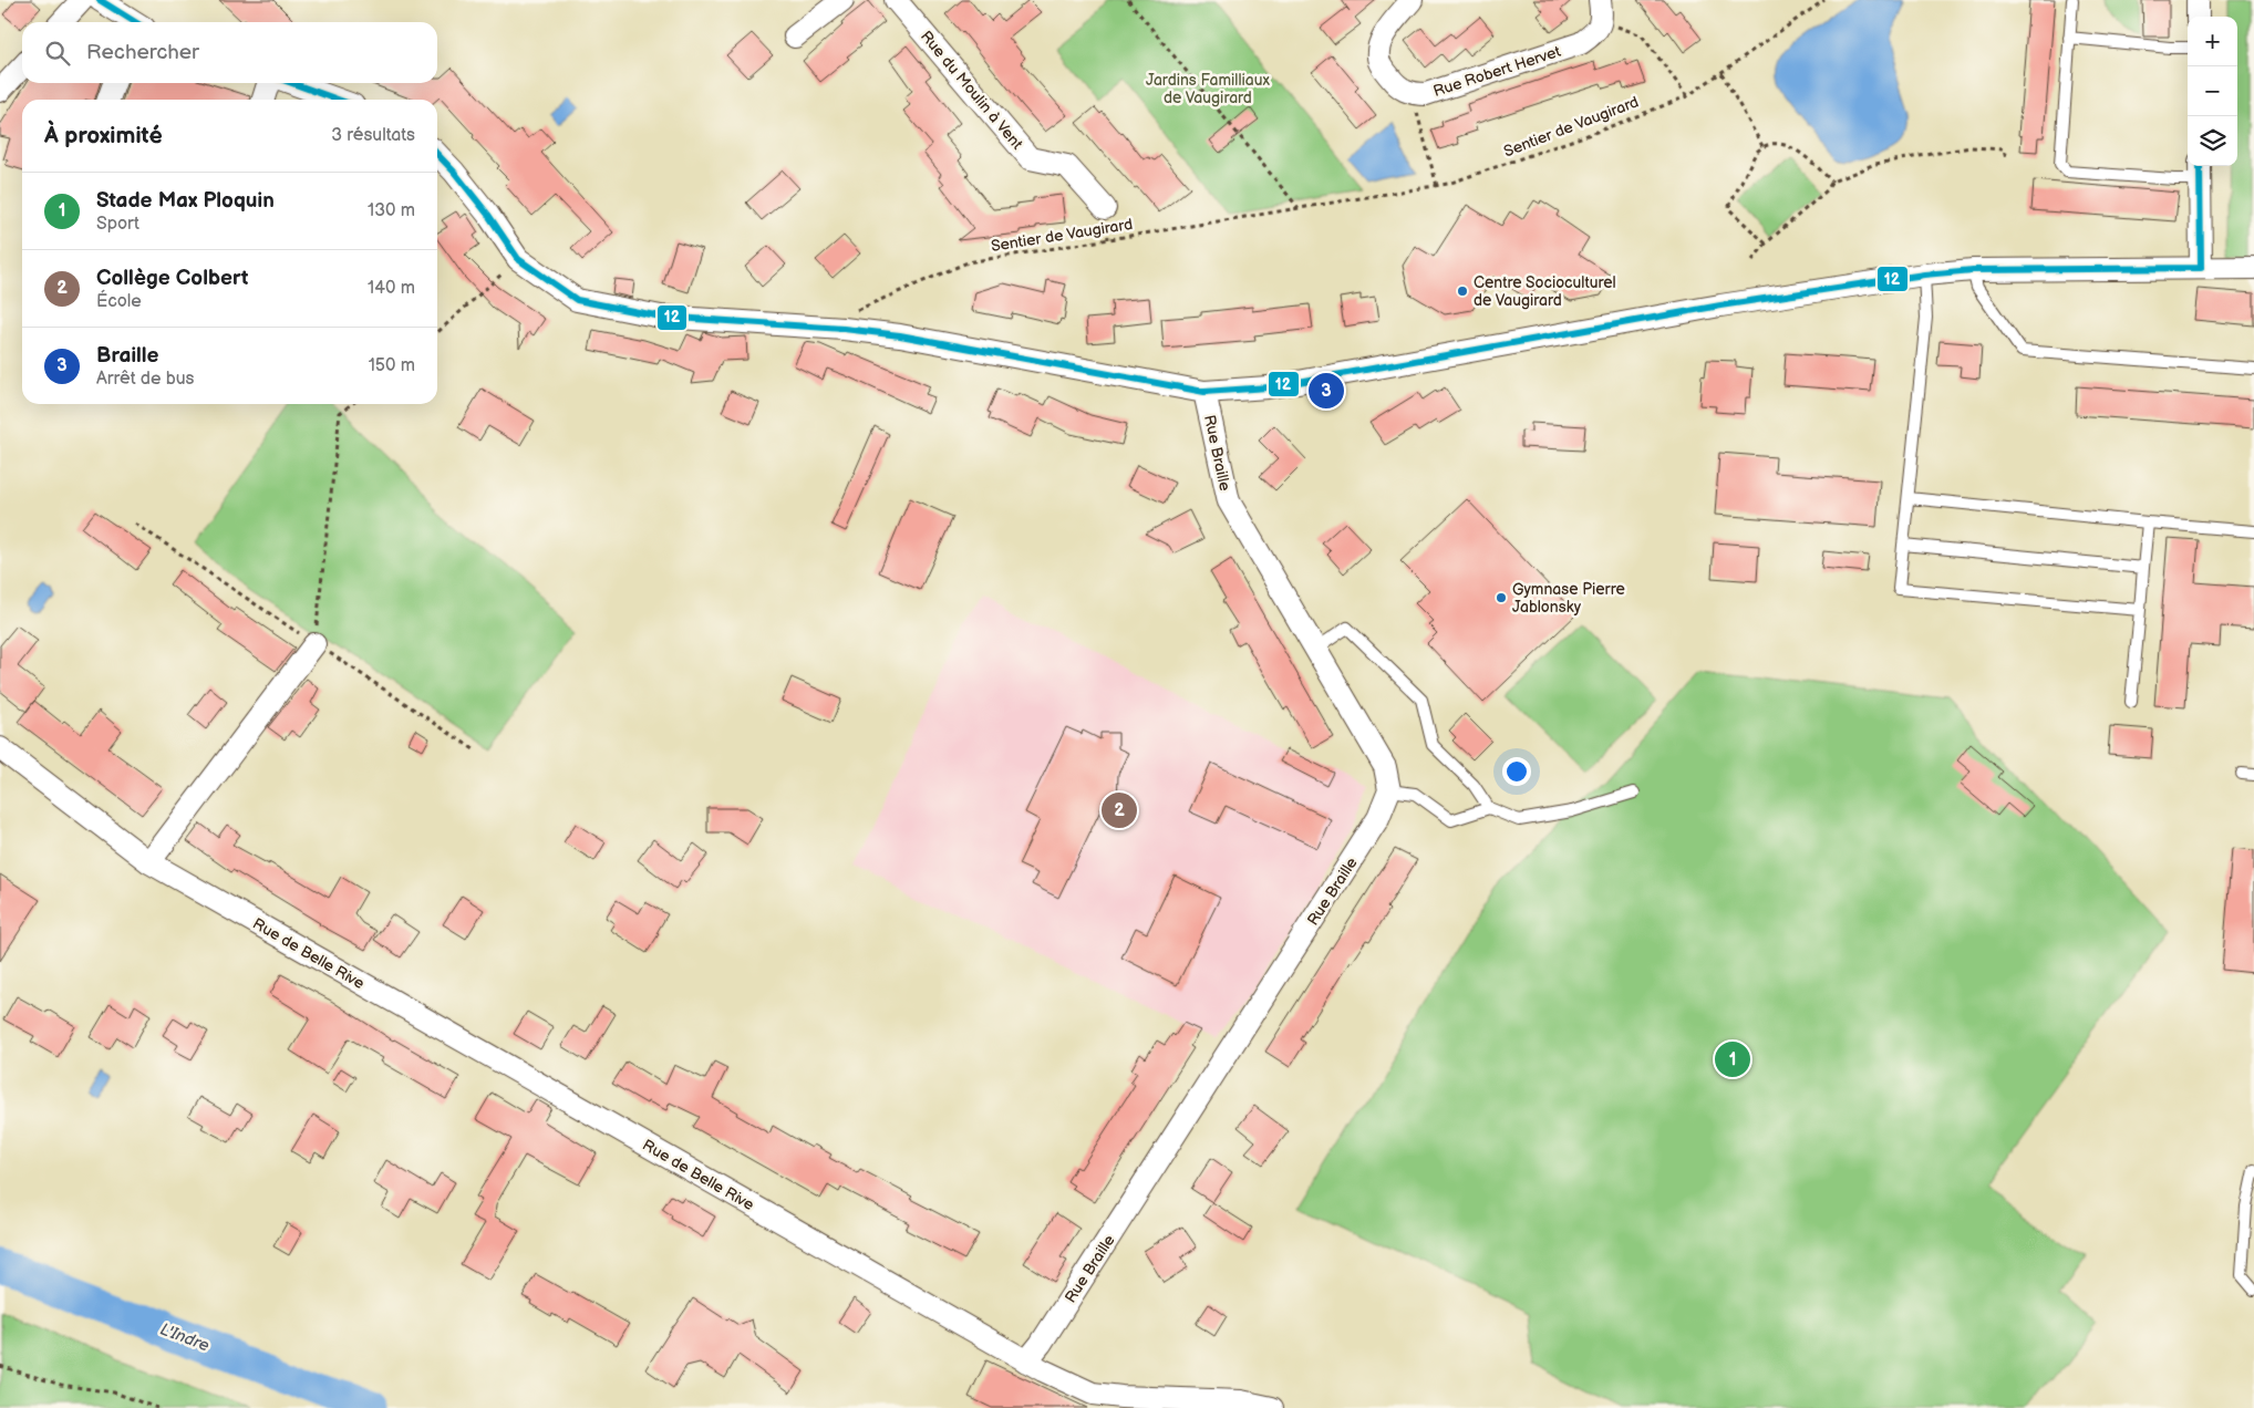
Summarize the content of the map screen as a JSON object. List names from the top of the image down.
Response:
{
  "streets": {
    "street": [
      "Rue Robert Hervet",
      "Rue du Moulin à Vent",
      "Rue Braille",
      "Rue de Belle Rive"
    ],
    "path": ["Sentier de Vaugirard"]
  },
  "crossings": [
    ["Rue Braille", "Rue de Belle Rive"]
  ],
  "water": ["L'Indre"],
  "parks": ["Jardins Familliaux de Vaugirard"],
  "places": ["Centre Socioculturel de Vaugirard", "Gymnase Pierre Jablonsky"],
  "lines": ["transit line 12"],
  "page": {
    "map_buttons": ["+", "−"],
    "search": "Rechercher",
    "heading": ["À proximité", "3 résultats"],
    "list": [
      {
        "mark": "1",
        "name": "Stade Max Ploquin",
        "note": "Sport",
        "value": "130 m"
      },
      {
        "mark": "2",
        "name": "Collège Colbert",
        "note": "École",
        "value": "140 m"
      },
      {
        "mark": "3",
        "name": "Braille",
        "note": "Arrêt de bus",
        "value": "150 m"
      }
    ],
    "pins": ["3", "2", "1"]
  }
}
